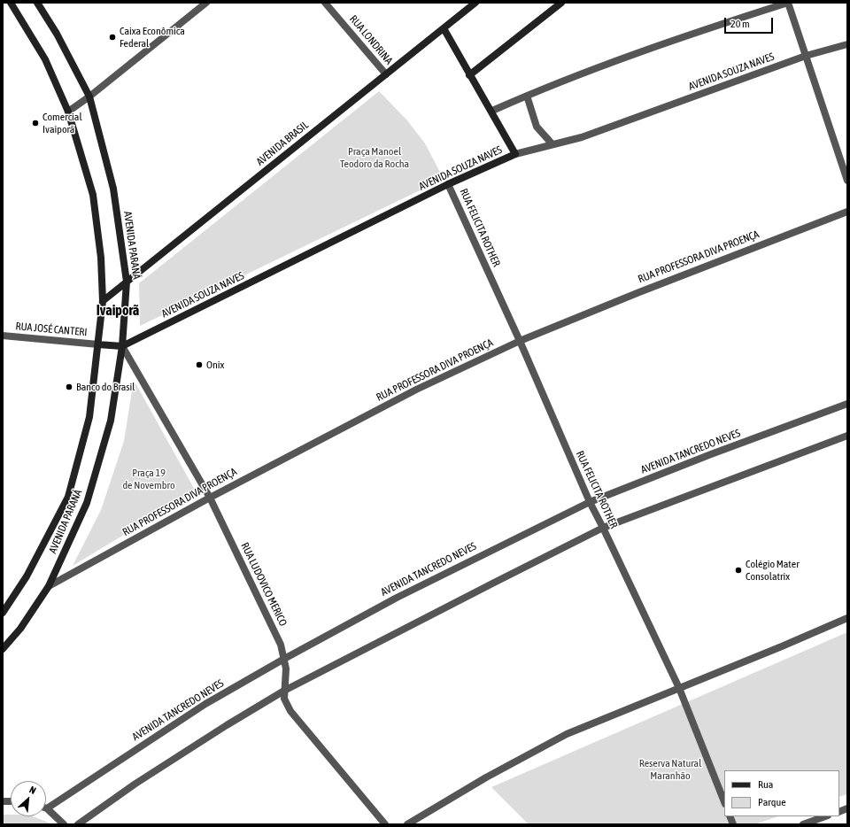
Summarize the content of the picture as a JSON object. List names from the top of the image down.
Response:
{
  "streets": {
    "main road": ["AVENIDA SOUZA NAVES", "AVENIDA BRASIL", "AVENIDA PARANÁ"],
    "street": [
      "RUA LONDRINA",
      "RUA FELICITA ROTHER",
      "RUA PROFESSORA DIVA PROENÇA",
      "RUA JOSÉ CANTERI",
      "AVENIDA TANCREDO NEVES",
      "RUA LUDOVICO MERICO"
    ]
  },
  "crossings": [
    ["RUA LONDRINA", "AVENIDA BRASIL"],
    ["AVENIDA SOUZA NAVES", "RUA FELICITA ROTHER"],
    ["AVENIDA SOUZA NAVES", "AVENIDA PARANÁ"],
    ["AVENIDA SOUZA NAVES", "RUA LUDOVICO MERICO"],
    ["AVENIDA BRASIL", "AVENIDA PARANÁ"],
    ["RUA FELICITA ROTHER", "RUA PROFESSORA DIVA PROENÇA"],
    ["RUA FELICITA ROTHER", "AVENIDA TANCREDO NEVES"],
    ["AVENIDA PARANÁ", "RUA PROFESSORA DIVA PROENÇA"],
    ["AVENIDA PARANÁ", "RUA JOSÉ CANTERI"],
    ["AVENIDA PARANÁ", "RUA LUDOVICO MERICO"],
    ["RUA PROFESSORA DIVA PROENÇA", "RUA LUDOVICO MERICO"],
    ["AVENIDA TANCREDO NEVES", "RUA LUDOVICO MERICO"]
  ],
  "districts": ["Ivaiporã"],
  "parks": ["Praça Manoel Teodoro da Rocha", "Praça 19 de Novembro", "Reserva Natural Maranhão"],
  "places": [
    "Caixa Econômica Federal",
    "Comercial Ivaiporã",
    "Onix",
    "Banco do Brasil",
    "Colégio Mater Consolatrix"
  ],
  "legend": ["Rua", "Parque"],
  "scale_bar": "20 m",
  "north": "top right"
}
